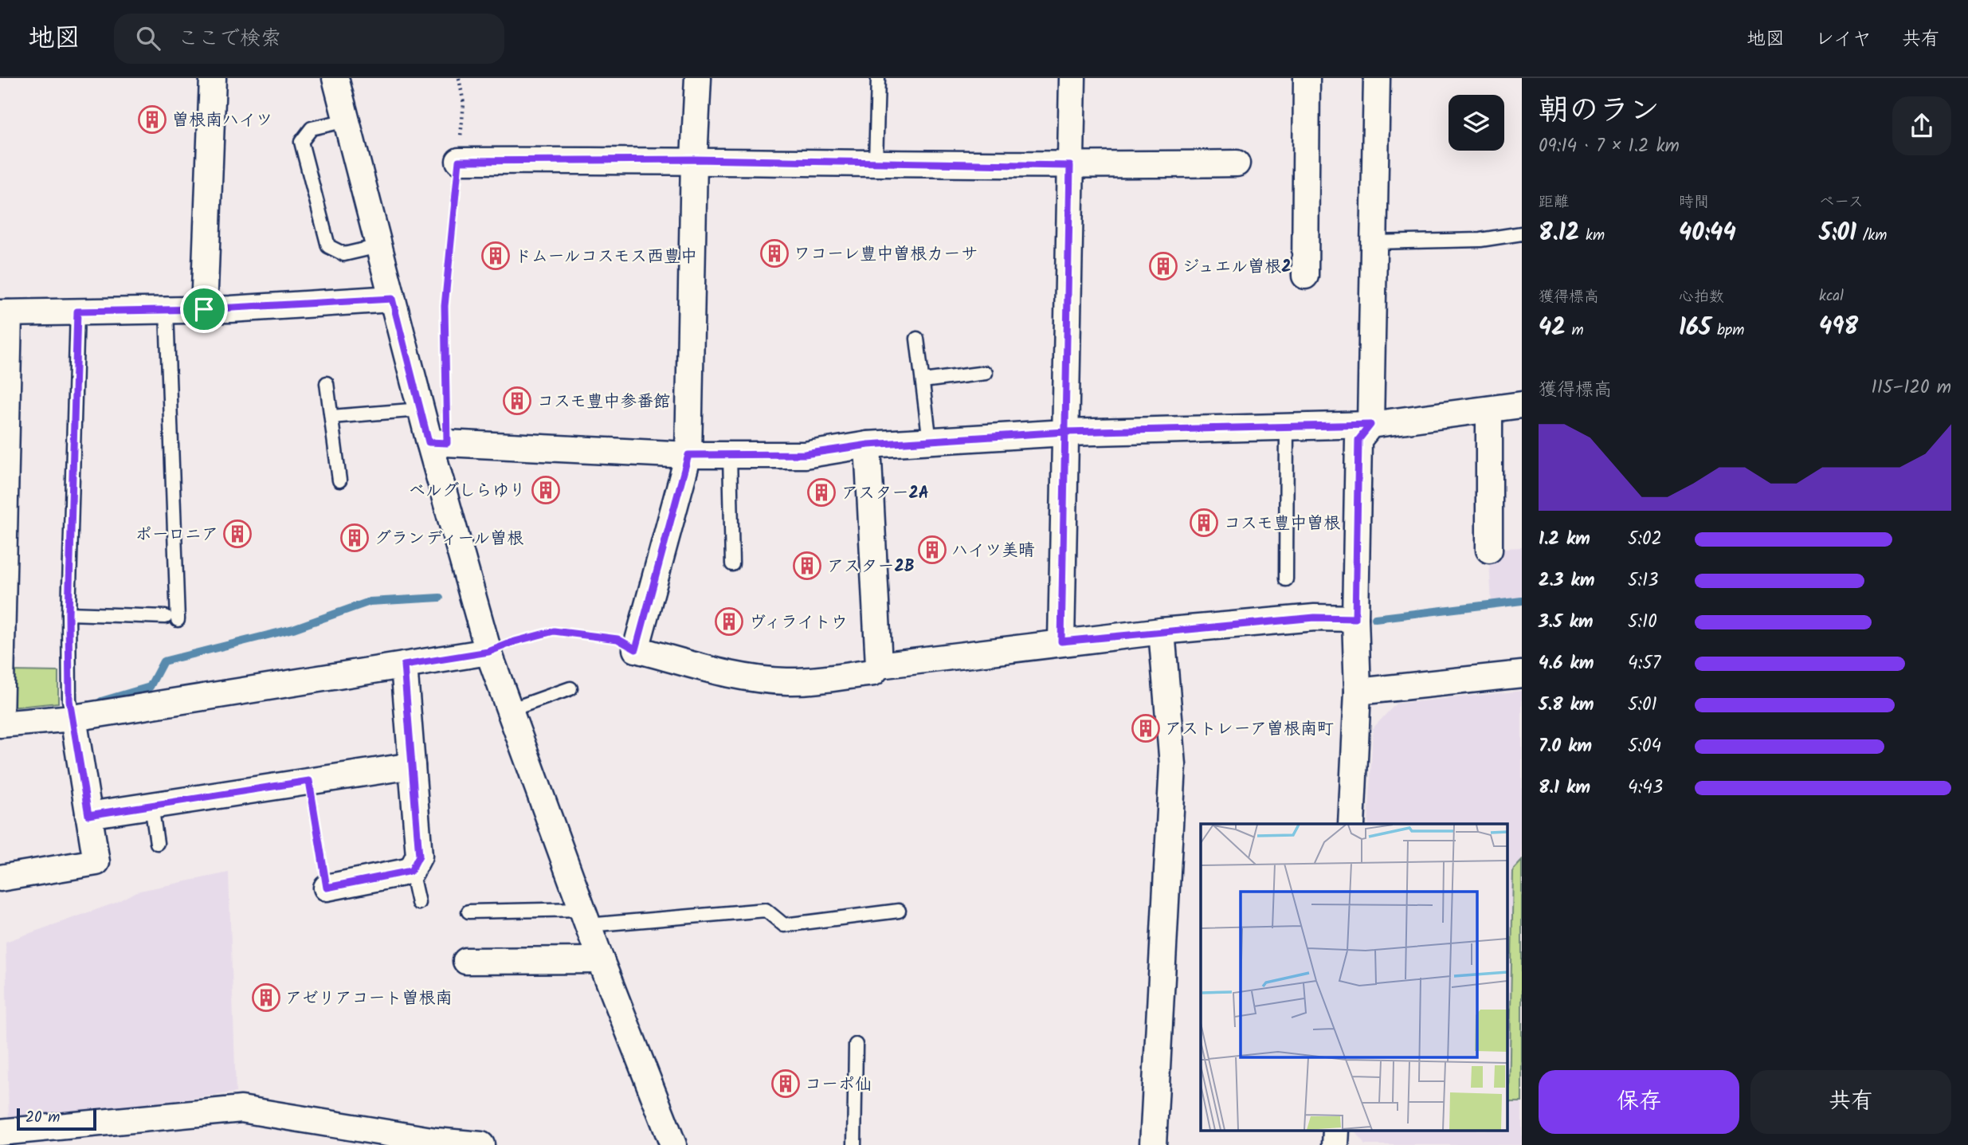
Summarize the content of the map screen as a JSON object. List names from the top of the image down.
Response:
{
  "places": {
    "building": [
      "曽根南ハイツ",
      "ワコーレ豊中曽根カーサ",
      "ドムールコスモス西豊中",
      "ジュエル曽根2",
      "コスモ豊中参番館",
      "ベルグしらゆり",
      "アスター2A",
      "コスモ豊中曽根",
      "ポーロニア",
      "グランディール曽根",
      "ハイツ美晴",
      "アスター2B",
      "ヴィライトウ",
      "アストレーア曽根南町",
      "アゼリアコート曽根南",
      "コーポ仙"
    ]
  },
  "scale_bar": "20 m",
  "page": {
    "header": "地図",
    "search": "ここで検索",
    "nav": ["地図", "レイヤ", "共有"],
    "heading": ["朝のラン", "09:14 · 7 × 1.2 km"],
    "stats": [
      ["距離", "8.12 km"],
      ["時間", "40:44"],
      ["ペース", "5:01 /km"],
      ["獲得標高", "42 m"],
      ["心拍数", "165 bpm"],
      ["kcal", "498"]
    ],
    "chart": ["獲得標高", "115–120 m"],
    "list": [
      {
        "name": "1.2 km",
        "note": "5:02"
      },
      {
        "name": "2.3 km",
        "note": "5:13"
      },
      {
        "name": "3.5 km",
        "note": "5:10"
      },
      {
        "name": "4.6 km",
        "note": "4:57"
      },
      {
        "name": "5.8 km",
        "note": "5:01"
      },
      {
        "name": "7.0 km",
        "note": "5:04"
      },
      {
        "name": "8.1 km",
        "note": "4:43"
      }
    ],
    "buttons": ["保存", "共有"],
    "scale": "20 m"
  }
}
